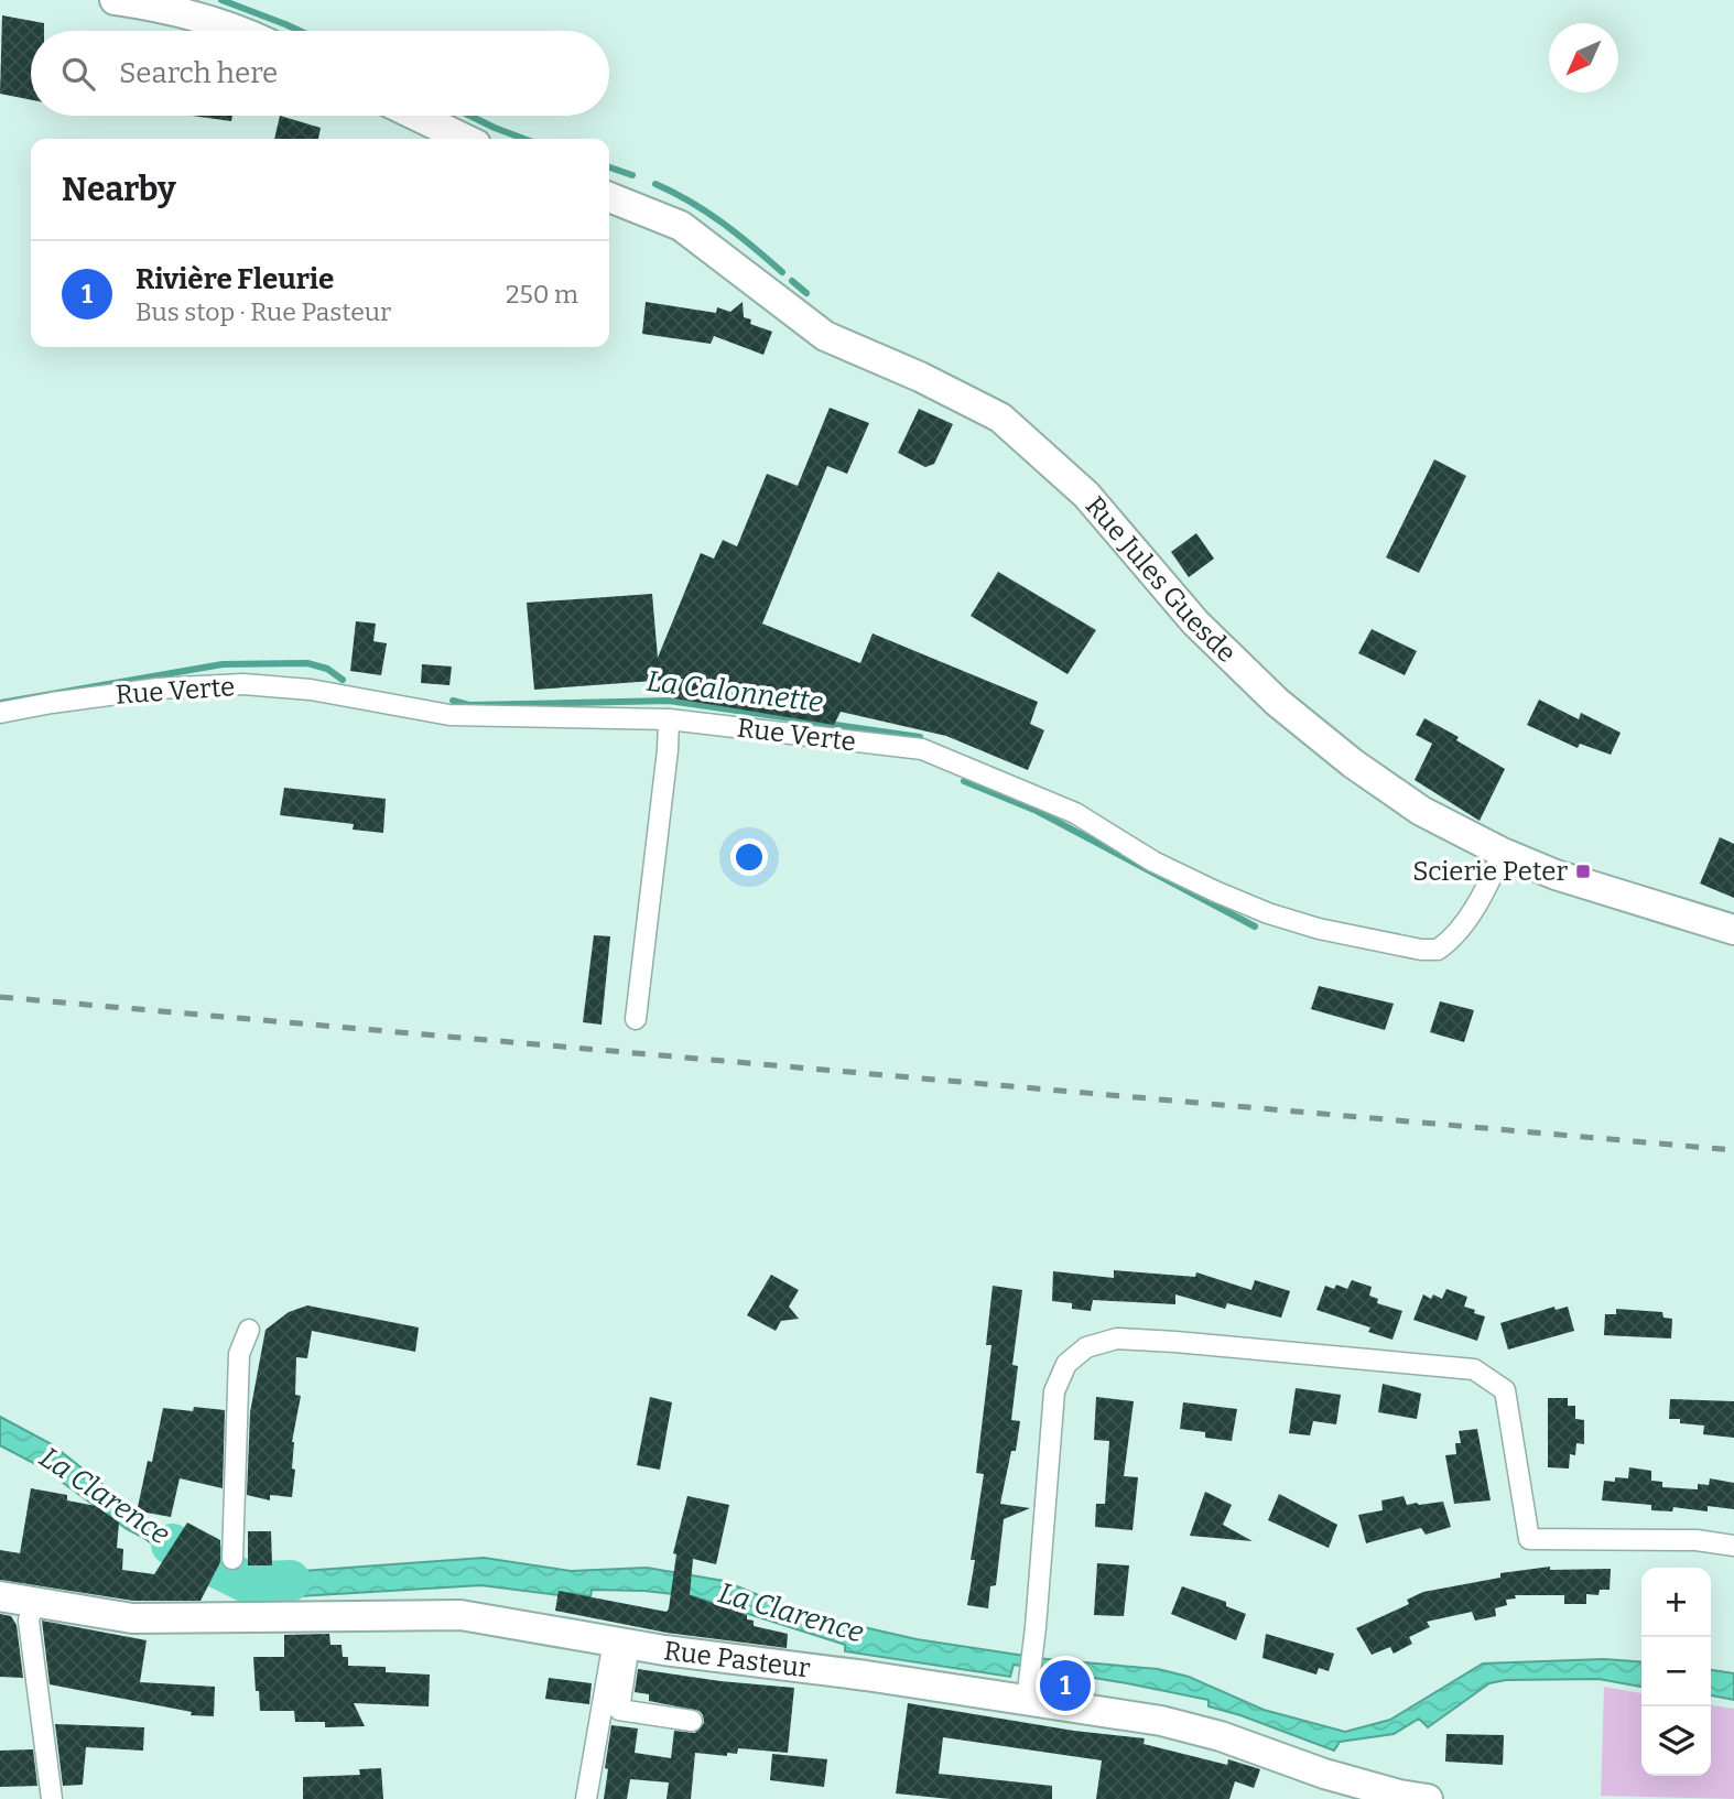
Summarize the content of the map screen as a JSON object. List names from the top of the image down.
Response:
{
  "streets": {
    "street": ["Rue Jules Guesde", "Rue Verte", "Rue Pasteur"]
  },
  "crossings": [
    ["Rue Jules Guesde", "Rue Verte"]
  ],
  "water": ["La Calonnette", "La Clarence"],
  "places": {
    "transit": ["Scierie Peter"]
  },
  "north": "bottom left",
  "page": {
    "search": "Search here",
    "heading": "Nearby",
    "list": [
      {
        "mark": "1",
        "name": "Rivière Fleurie",
        "note": "Bus stop · Rue Pasteur",
        "value": "250 m"
      }
    ],
    "map_buttons": ["+", "−"],
    "pins": "1"
  }
}
